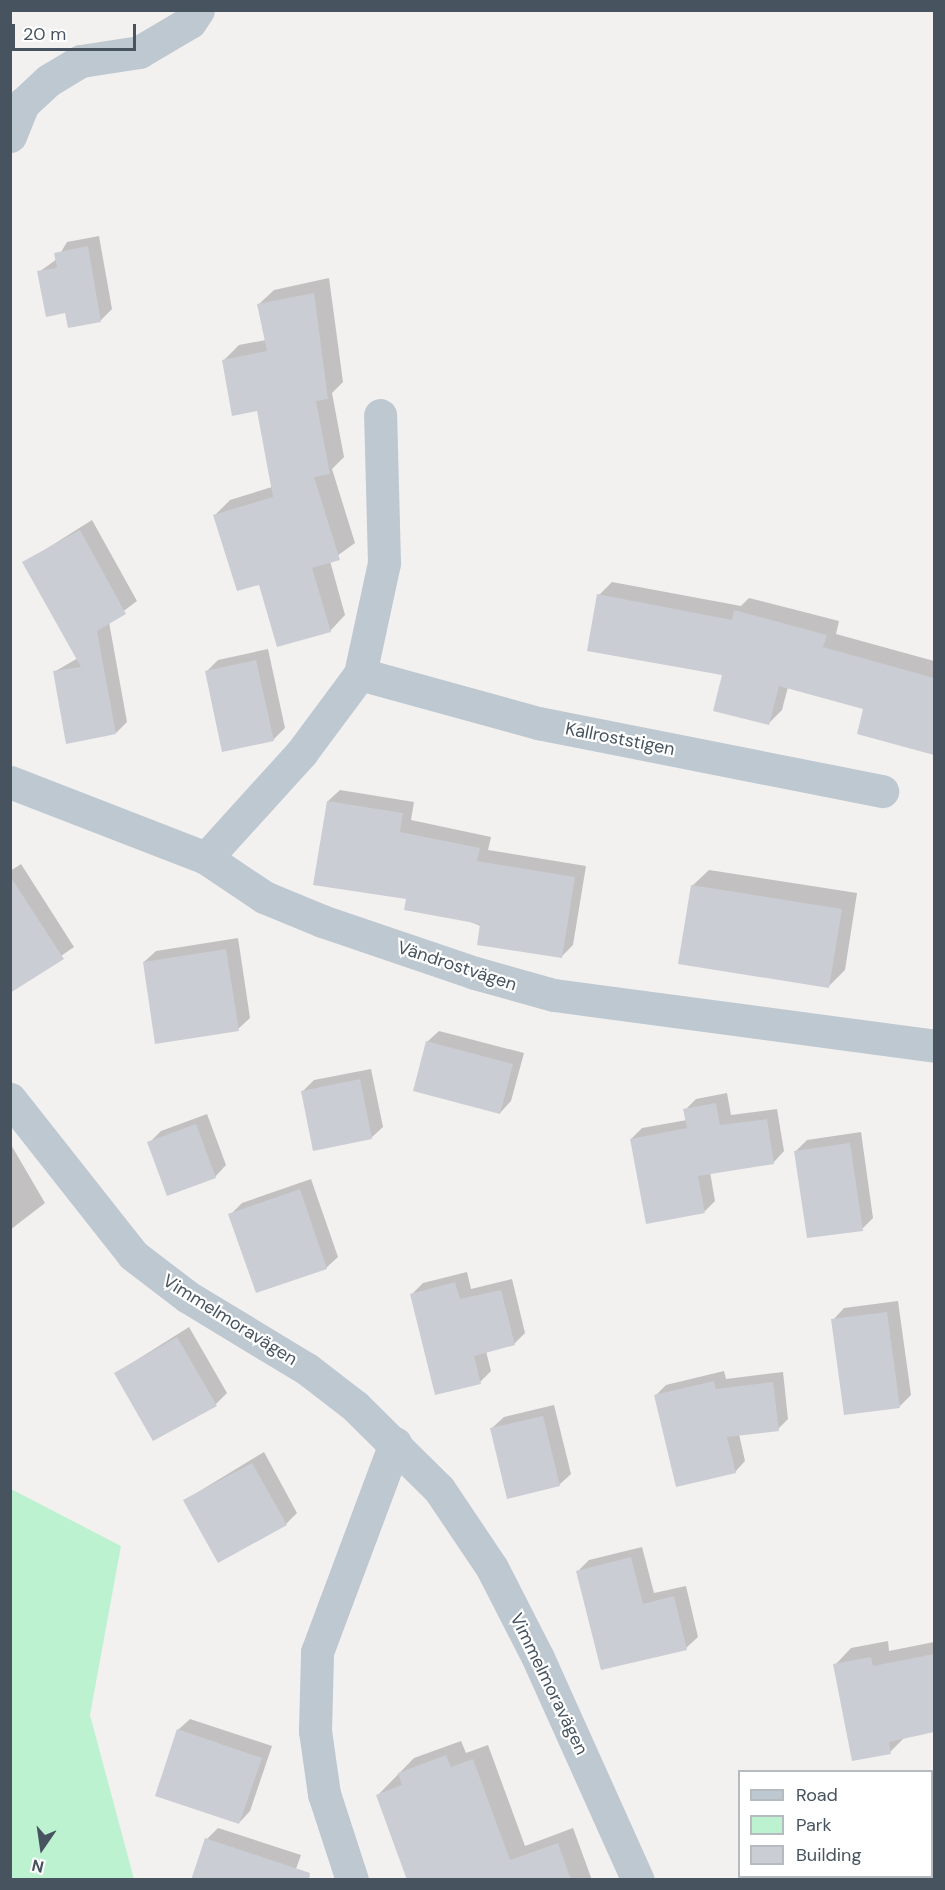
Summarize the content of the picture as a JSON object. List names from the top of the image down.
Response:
{
  "streets": {
    "street": ["Kallroststigen", "Vändrostvägen", "Vimmelmoravägen"]
  },
  "legend": ["Road", "Park", "Building"],
  "scale_bar": "20 m",
  "north": "bottom"
}
